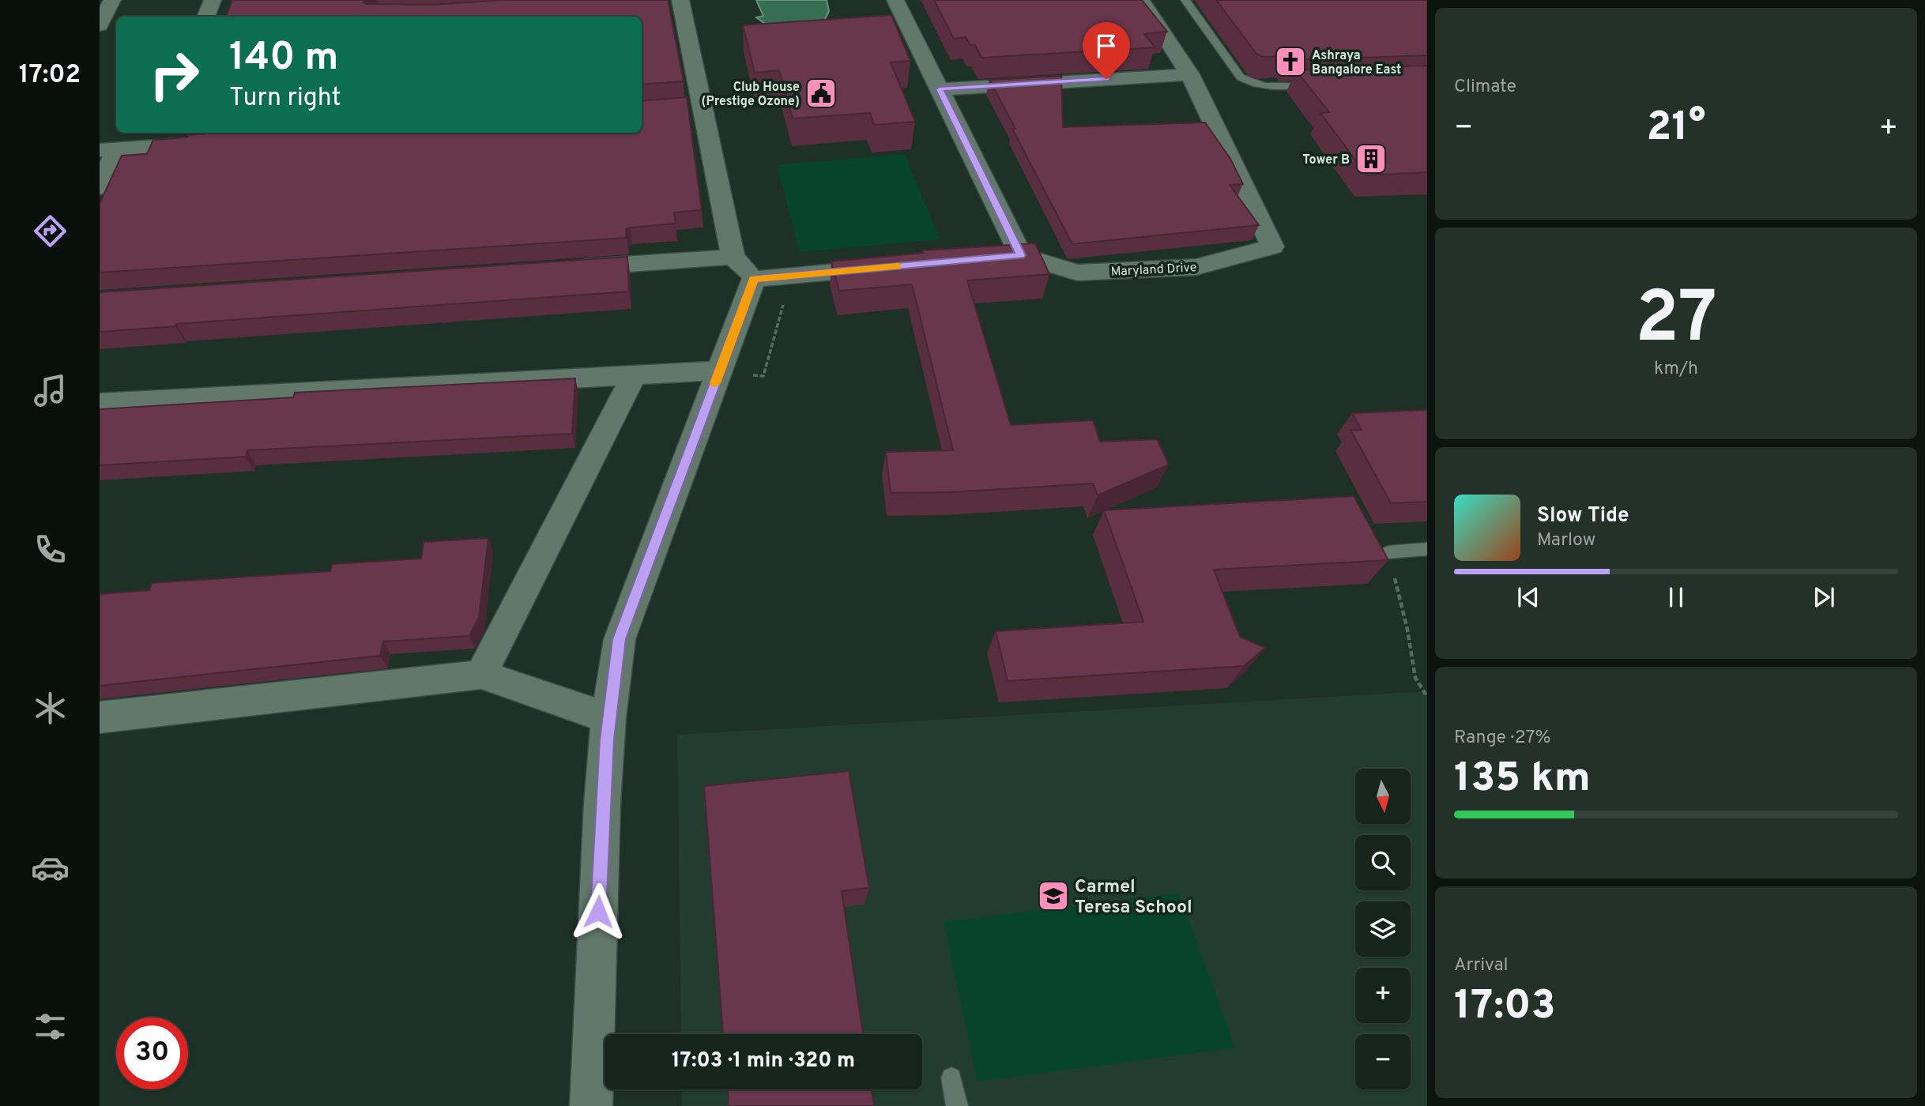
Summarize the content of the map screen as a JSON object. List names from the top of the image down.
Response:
{
  "streets": {
    "street": ["Maryland Drive"]
  },
  "places": {
    "church": ["Ashraya Bangalore East"],
    "public building": ["Club House (Prestige Ozone)"],
    "building": ["Tower B"],
    "school or university": ["Carmel Teresa School"]
  },
  "north": "bottom",
  "page": {
    "tabs": "17:02",
    "tile": [
      "Climate",
      ["27", "km/h"],
      ["Range · 27%", "135 km"],
      ["Arrival", "17:03"]
    ],
    "turn": ["140 m", "Turn right"],
    "heat": ["−", "21°", "+"],
    "song": ["Slow Tide", "Marlow"],
    "map_buttons": ["+", "−"],
    "limit": "30",
    "trip": "17:03 · 1 min · 320 m"
  }
}
